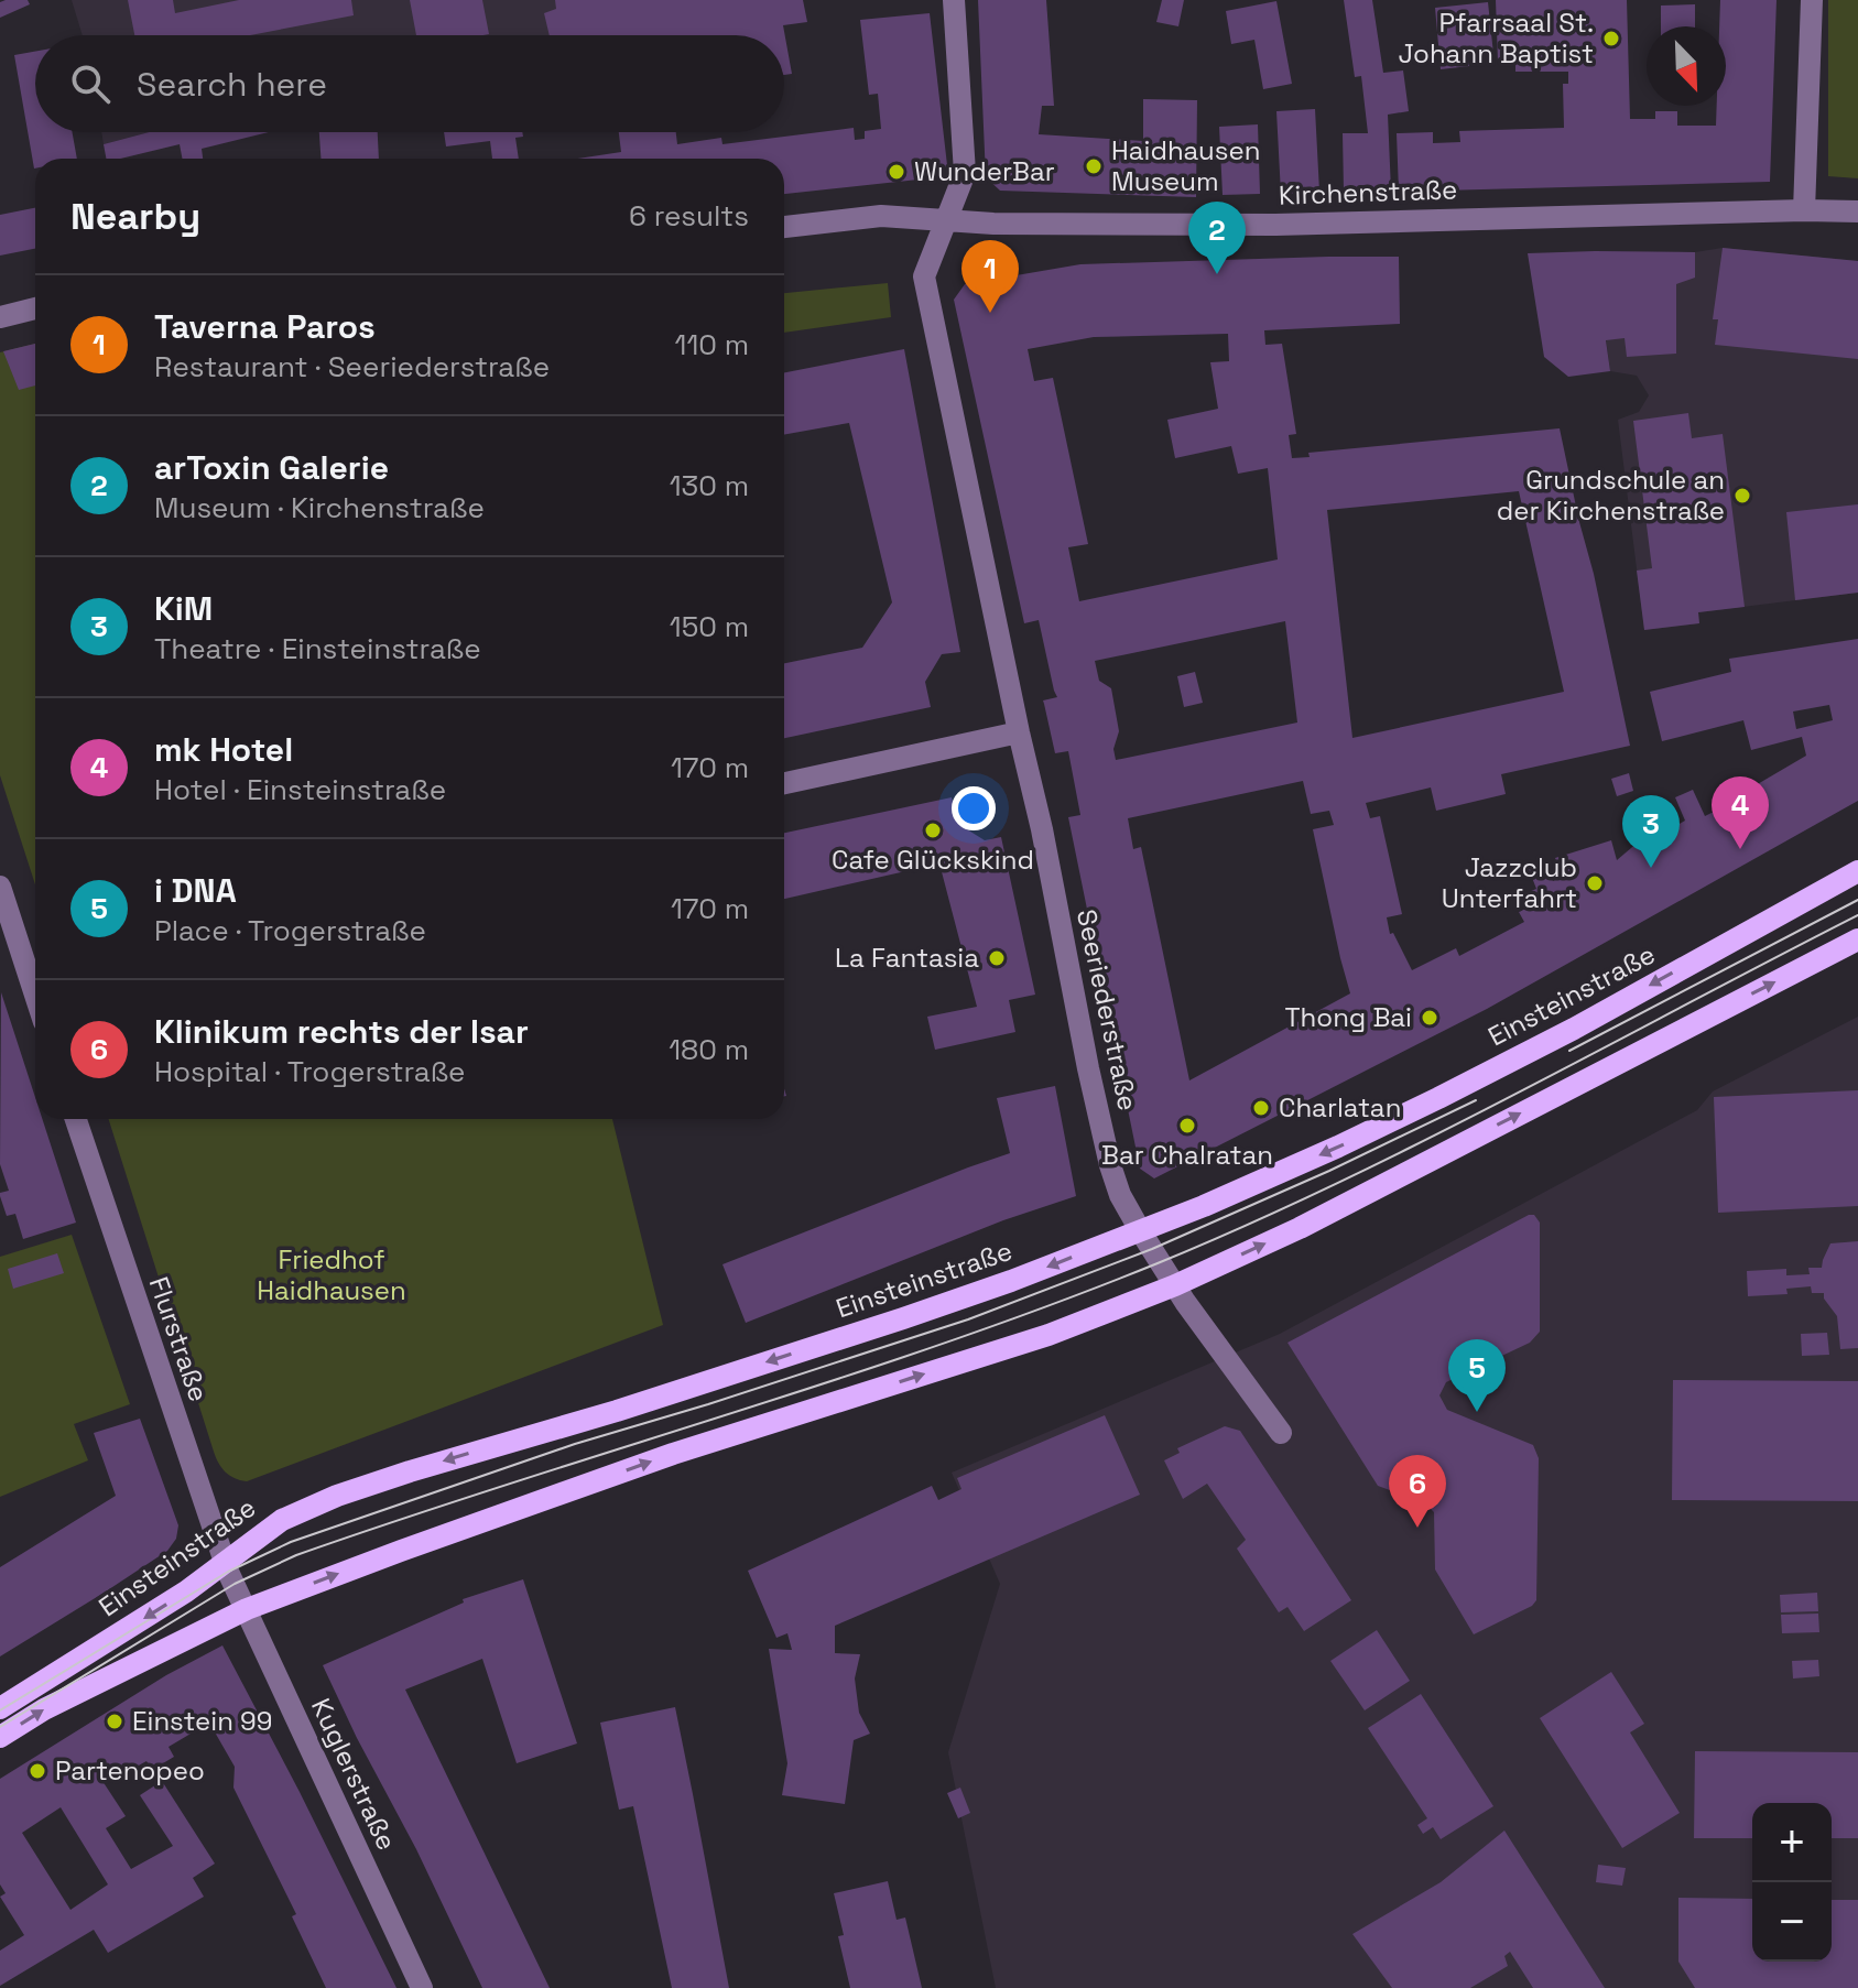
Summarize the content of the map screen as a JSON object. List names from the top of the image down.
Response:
{
  "streets": {
    "main road": ["Einsteinstraße"],
    "street": [
      "Kirchenstraße",
      "Seeriederstraße",
      "Flurstraße",
      "Kuglerstraße"
    ]
  },
  "crossings": [
    ["Kirchenstraße", "Seeriederstraße"],
    ["Einsteinstraße", "Seeriederstraße"],
    ["Einsteinstraße", "Flurstraße"],
    ["Flurstraße", "Kuglerstraße"]
  ],
  "parks": ["Friedhof Haidhausen"],
  "places": [
    "Pfarrsaal St. Johann Baptist",
    "Haidhausen Museum",
    "WunderBar",
    "Grundschule an der Kirchenstraße",
    "Cafe Glückskind",
    "Jazzclub Unterfahrt",
    "La Fantasia",
    "Thong Bai",
    "Charlatan",
    "Bar Chalratan",
    "Einstein 99",
    "Partenopeo"
  ],
  "north": "bottom right",
  "page": {
    "search": "Search here",
    "heading": ["Nearby", "6 results"],
    "pins": [
      "2",
      "1",
      "4",
      "3",
      "5",
      "6"
    ],
    "list": [
      {
        "mark": "1",
        "name": "Taverna Paros",
        "note": "Restaurant · Seeriederstraße",
        "value": "110 m"
      },
      {
        "mark": "2",
        "name": "arToxin Galerie",
        "note": "Museum · Kirchenstraße",
        "value": "130 m"
      },
      {
        "mark": "3",
        "name": "KiM",
        "note": "Theatre · Einsteinstraße",
        "value": "150 m"
      },
      {
        "mark": "4",
        "name": "mk Hotel",
        "note": "Hotel · Einsteinstraße",
        "value": "170 m"
      },
      {
        "mark": "5",
        "name": "i DNA",
        "note": "Place · Trogerstraße",
        "value": "170 m"
      },
      {
        "mark": "6",
        "name": "Klinikum rechts der Isar",
        "note": "Hospital · Trogerstraße",
        "value": "180 m"
      }
    ],
    "map_buttons": ["+", "−"]
  }
}
